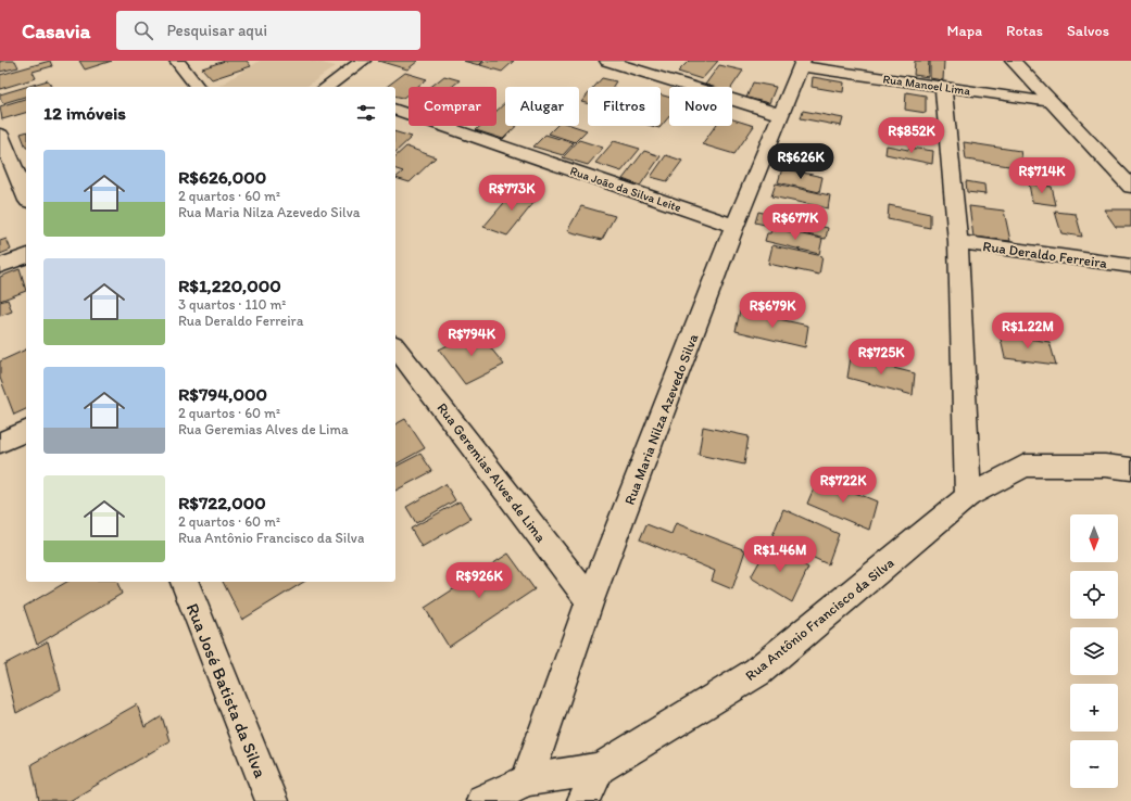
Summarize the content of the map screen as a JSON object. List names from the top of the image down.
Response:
{
  "streets": {
    "street": [
      "Rua Manoel Lima",
      "Rua João da Silva Leite",
      "Rua Deraldo Ferreira",
      "Rua Maria Nilza Azevedo Silva",
      "Rua Geremias Alves de Lima",
      "Rua Antônio Francisco da Silva",
      "Rua José Batista da Silva"
    ]
  },
  "crossings": [
    ["Rua Manoel Lima", "Rua Maria Nilza Azevedo Silva"],
    ["Rua João da Silva Leite", "Rua Maria Nilza Azevedo Silva"],
    ["Rua Maria Nilza Azevedo Silva", "Rua Geremias Alves de Lima"],
    ["Rua Maria Nilza Azevedo Silva", "Rua Antônio Francisco da Silva"]
  ],
  "north": "bottom",
  "page": {
    "header": "Casavia",
    "search": "Pesquisar aqui",
    "nav": ["Mapa", "Rotas", "Salvos"],
    "chip": [
      "Comprar",
      "Alugar",
      "Filtros",
      "Novo"
    ],
    "heading": "12 imóveis",
    "price": [
      "R$852K",
      "R$626K",
      "R$714K",
      "R$773K",
      "R$677K",
      "R$679K",
      "R$1.22M",
      "R$794K",
      "R$725K",
      "R$722K",
      "R$1.46M",
      "R$926K"
    ],
    "list": [
      {
        "name": "R$626,000",
        "note": "2 quartos · 60 m² · Rua Maria Nilza Azevedo Silva"
      },
      {
        "name": "R$1,220,000",
        "note": "3 quartos · 110 m² · Rua Deraldo Ferreira"
      },
      {
        "name": "R$794,000",
        "note": "2 quartos · 60 m² · Rua Geremias Alves de Lima"
      },
      {
        "name": "R$722,000",
        "note": "2 quartos · 60 m² · Rua Antônio Francisco da Silva"
      }
    ],
    "map_buttons": ["+", "−"]
  }
}
